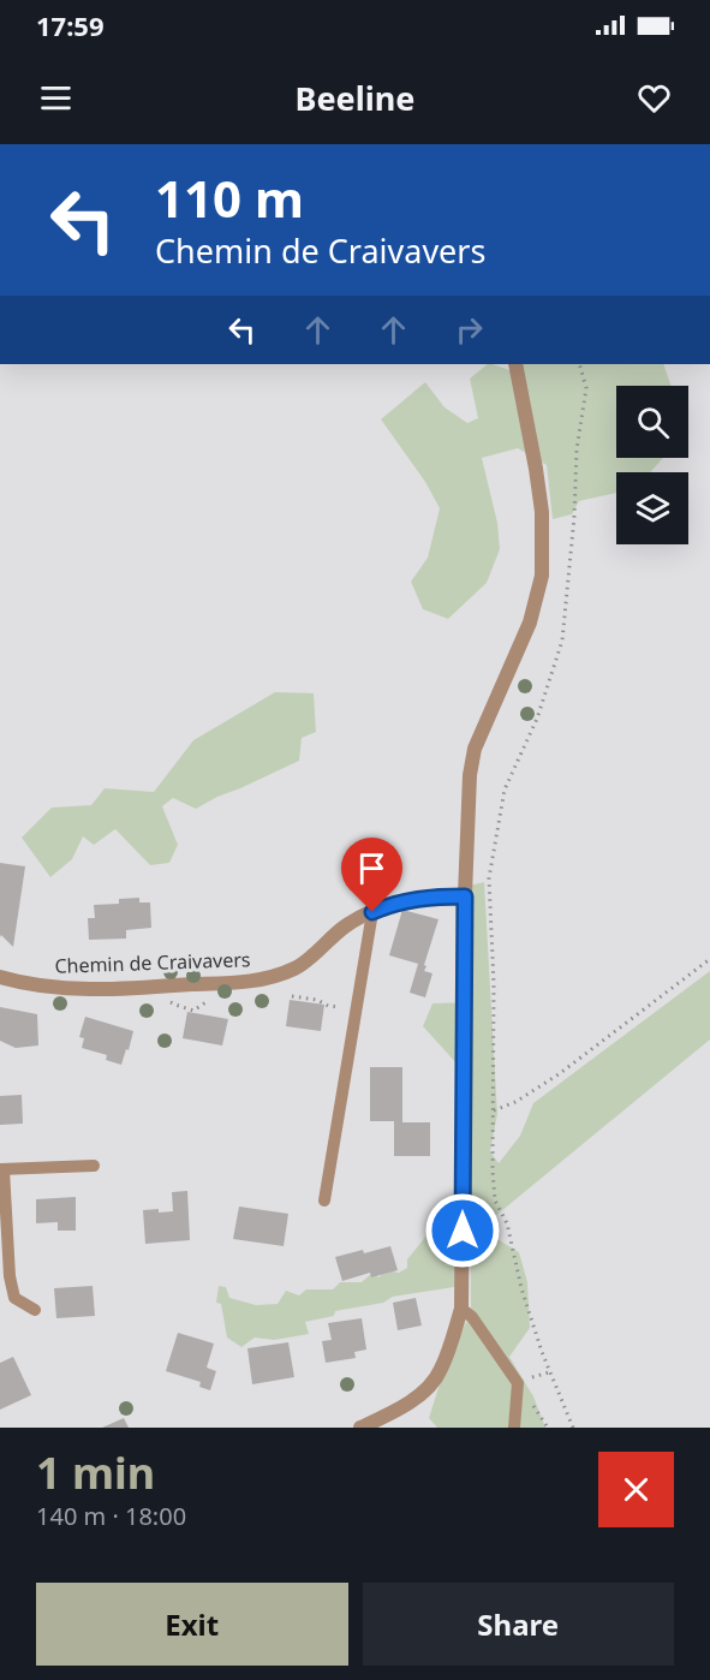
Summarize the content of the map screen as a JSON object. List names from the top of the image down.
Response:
{
  "streets": {
    "street": ["Chemin de Craivavers"]
  },
  "page": {
    "status": "17:59",
    "header": "Beeline",
    "turn": ["110 m", "Chemin de Craivavers"],
    "heading": ["1 min", "140 m · 18:00"],
    "buttons": ["Exit", "Share"]
  }
}
